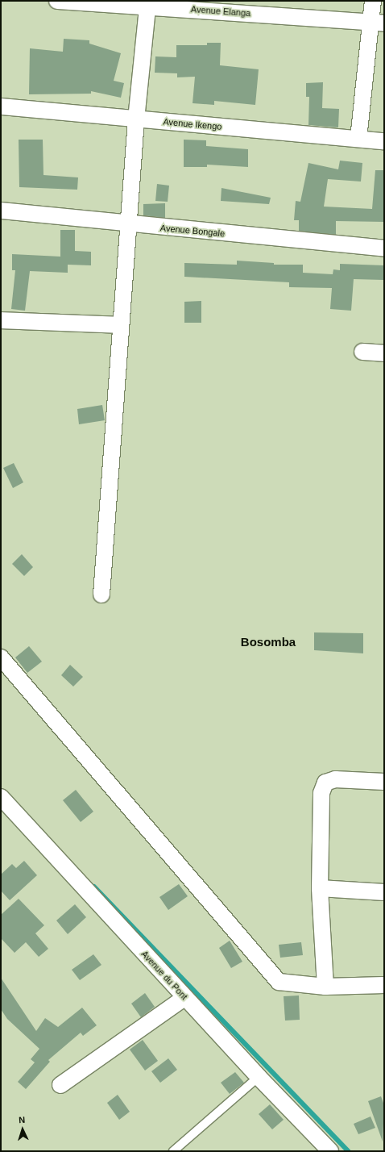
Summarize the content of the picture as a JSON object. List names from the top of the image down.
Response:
{
  "streets": {
    "street": [
      "Avenue Elanga",
      "Avenue Ikengo",
      "Avenue Bongale",
      "Avenue du Pont"
    ]
  },
  "districts": ["Bosomba"],
  "north": "top"
}
